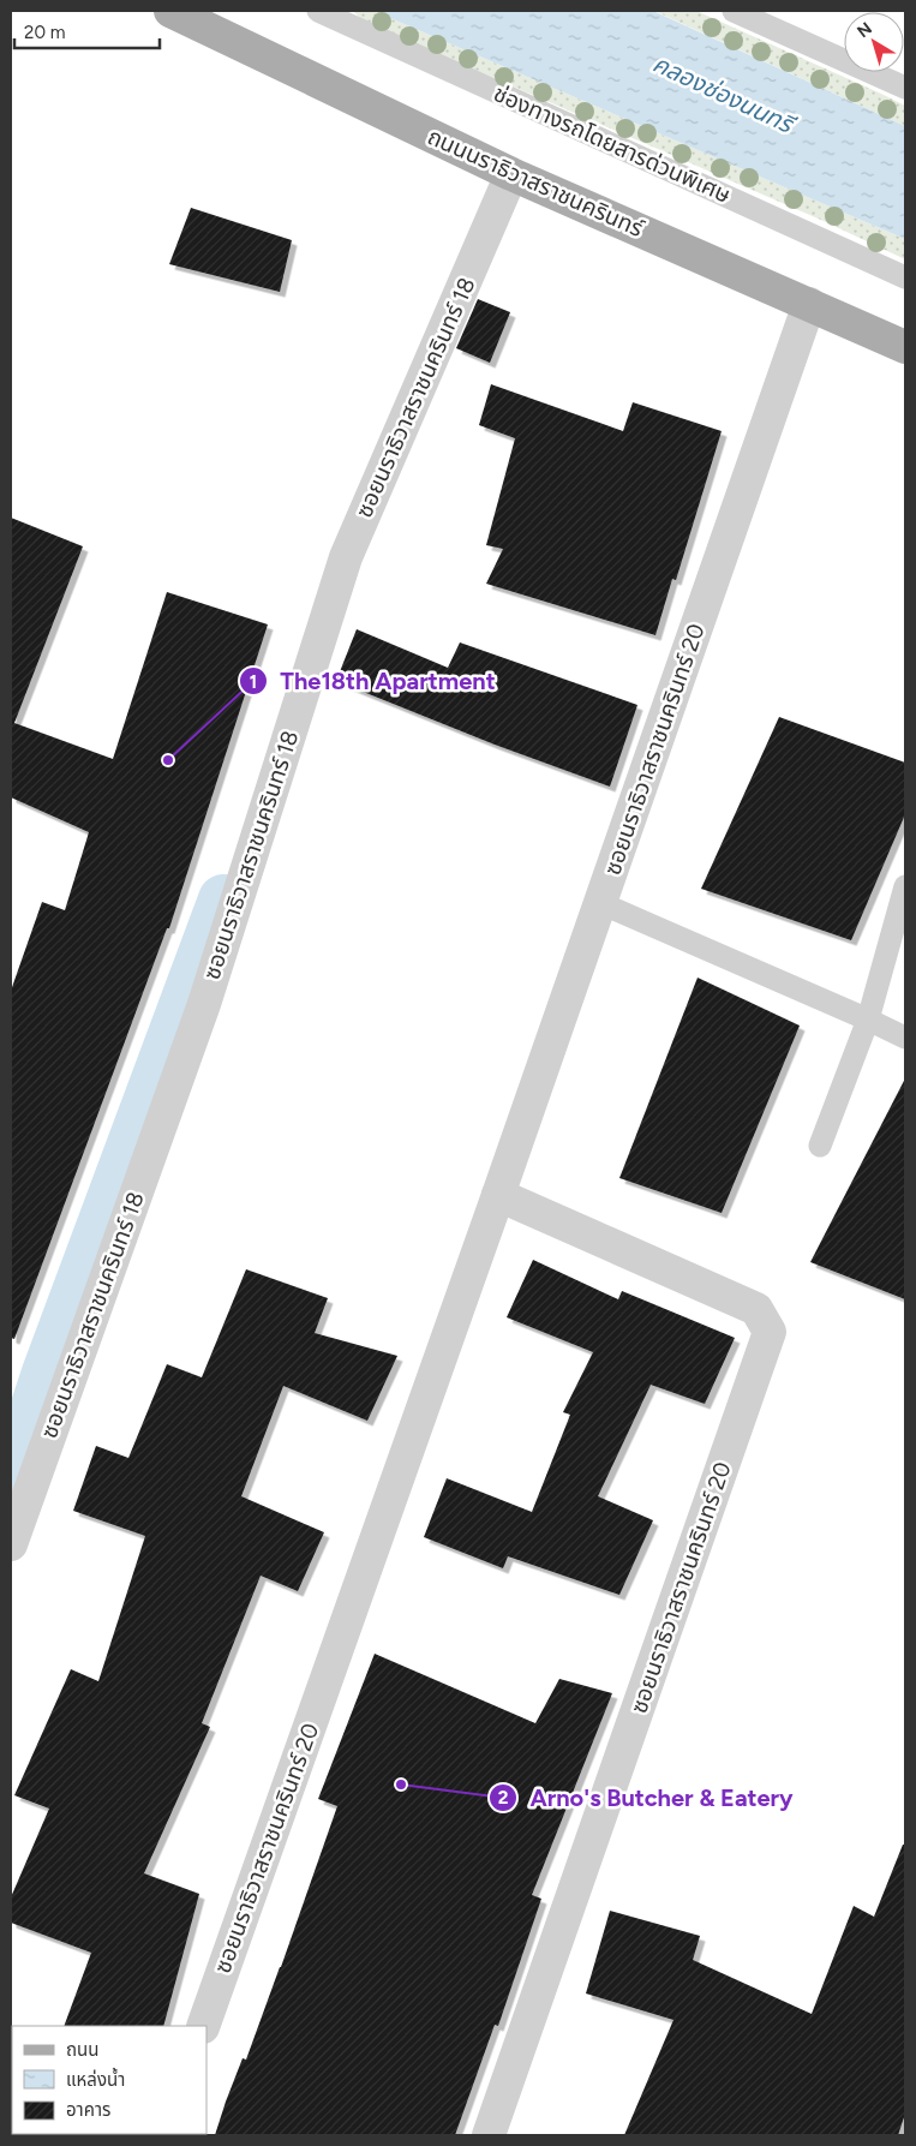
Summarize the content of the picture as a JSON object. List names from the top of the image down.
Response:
{
  "streets": {
    "main road": ["ถนนนราธิวาสราชนครินทร์"],
    "street": ["ซอยนราธิวาสราชนครินทร์ 18", "ซอยนราธิวาสราชนครินทร์ 20"],
    "lane": ["ช่องทางรถโดยสารด่วนพิเศษ"]
  },
  "crossings": [
    ["ถนนนราธิวาสราชนครินทร์", "ซอยนราธิวาสราชนครินทร์ 18"],
    ["ถนนนราธิวาสราชนครินทร์", "ซอยนราธิวาสราชนครินทร์ 20"]
  ],
  "water": ["คลองช่องนนทรี"],
  "places": ["The18th Apartment", "Arno's Butcher & Eatery"],
  "legend": ["ถนน", "แหล่งน้ำ", "อาคาร"],
  "scale_bar": "20 m",
  "north": "top left"
}
